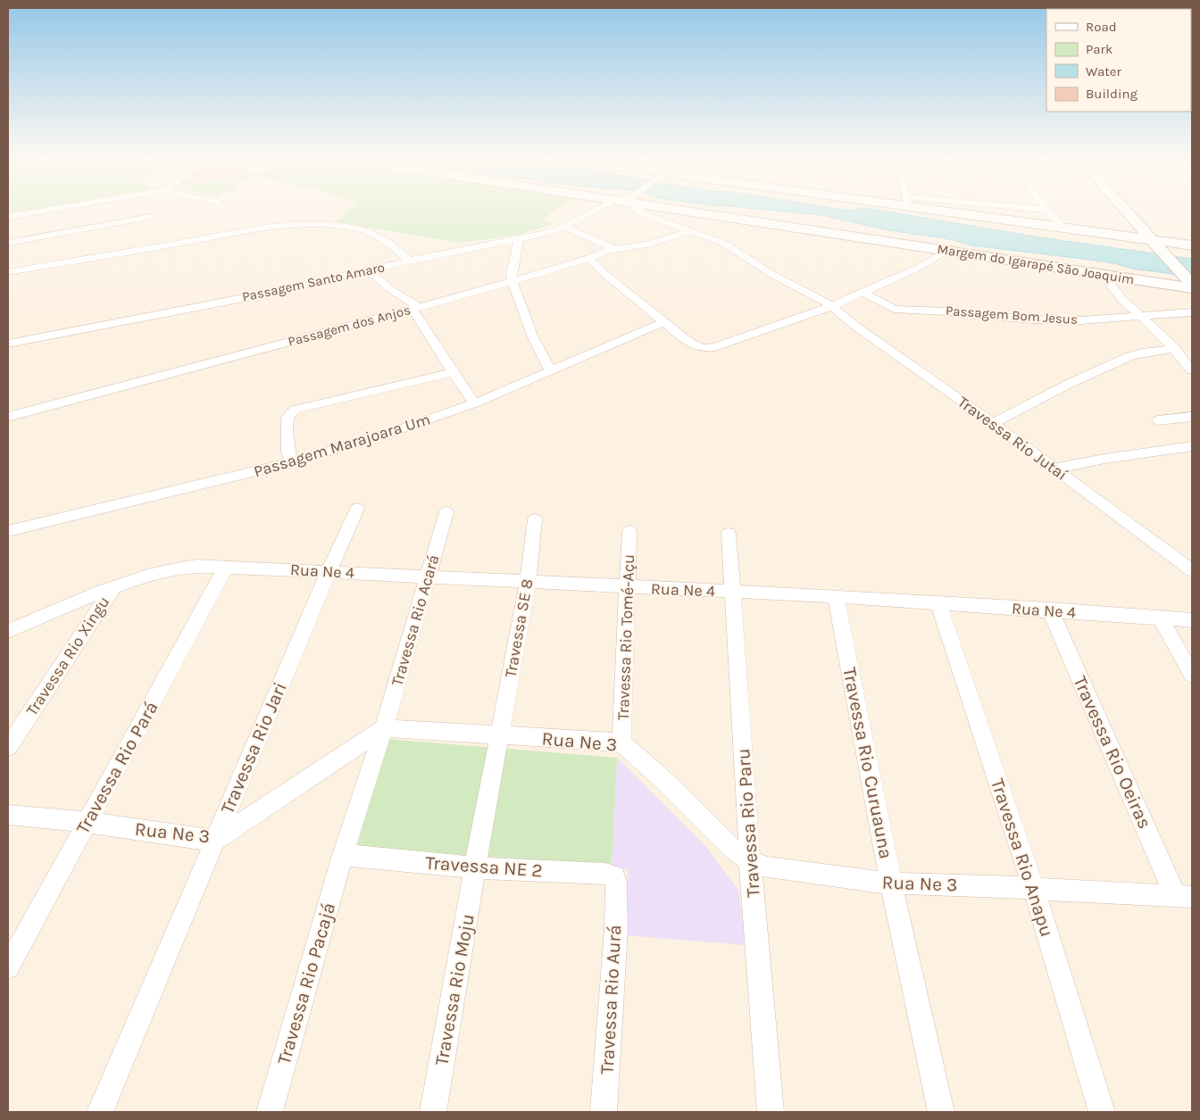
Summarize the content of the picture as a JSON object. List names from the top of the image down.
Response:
{
  "streets": {
    "street": [
      "Margem do Igarapé São Joaquim",
      "Passagem Santo Amaro",
      "Passagem Bom Jesus",
      "Passagem dos Anjos",
      "Travessa Rio Jutaí",
      "Passagem Marajoara Um",
      "Rua Ne 4",
      "Travessa Rio Acará",
      "Travessa SE 8",
      "Travessa Rio Tomé-Açu",
      "Travessa Rio Xingu",
      "Rua Ne 3",
      "Travessa Rio Jari",
      "Travessa Rio Oeiras",
      "Travessa Rio Curuauna",
      "Travessa Rio Pará",
      "Travessa Rio Paru",
      "Travessa Rio Anapu",
      "Travessa NE 2",
      "Travessa Rio Pacajá",
      "Travessa Rio Moju",
      "Travessa Rio Aurá"
    ]
  },
  "crossings": [
    ["Passagem dos Anjos", "Travessa Rio Jutaí"],
    ["Rua Ne 4", "Travessa Rio Acará"],
    ["Rua Ne 4", "Travessa SE 8"],
    ["Rua Ne 4", "Travessa Rio Tomé-Açu"],
    ["Rua Ne 4", "Travessa Rio Xingu"],
    ["Rua Ne 4", "Travessa Rio Jari"],
    ["Rua Ne 4", "Travessa Rio Oeiras"],
    ["Rua Ne 4", "Travessa Rio Curuauna"],
    ["Rua Ne 4", "Travessa Rio Pará"],
    ["Rua Ne 4", "Travessa Rio Paru"],
    ["Rua Ne 4", "Travessa Rio Anapu"],
    ["Travessa Rio Acará", "Rua Ne 3"],
    ["Travessa Rio Acará", "Travessa NE 2"],
    ["Travessa Rio Acará", "Travessa Rio Pacajá"],
    ["Travessa SE 8", "Rua Ne 3"],
    ["Travessa SE 8", "Travessa NE 2"],
    ["Travessa SE 8", "Travessa Rio Moju"],
    ["Travessa Rio Tomé-Açu", "Rua Ne 3"],
    ["Rua Ne 3", "Travessa Rio Jari"],
    ["Rua Ne 3", "Travessa Rio Oeiras"],
    ["Rua Ne 3", "Travessa Rio Curuauna"],
    ["Rua Ne 3", "Travessa Rio Pará"],
    ["Rua Ne 3", "Travessa Rio Paru"],
    ["Rua Ne 3", "Travessa Rio Anapu"],
    ["Travessa NE 2", "Travessa Rio Pacajá"],
    ["Travessa NE 2", "Travessa Rio Moju"],
    ["Travessa NE 2", "Travessa Rio Aurá"]
  ],
  "legend": [
    "Road",
    "Park",
    "Water",
    "Building"
  ]
}
